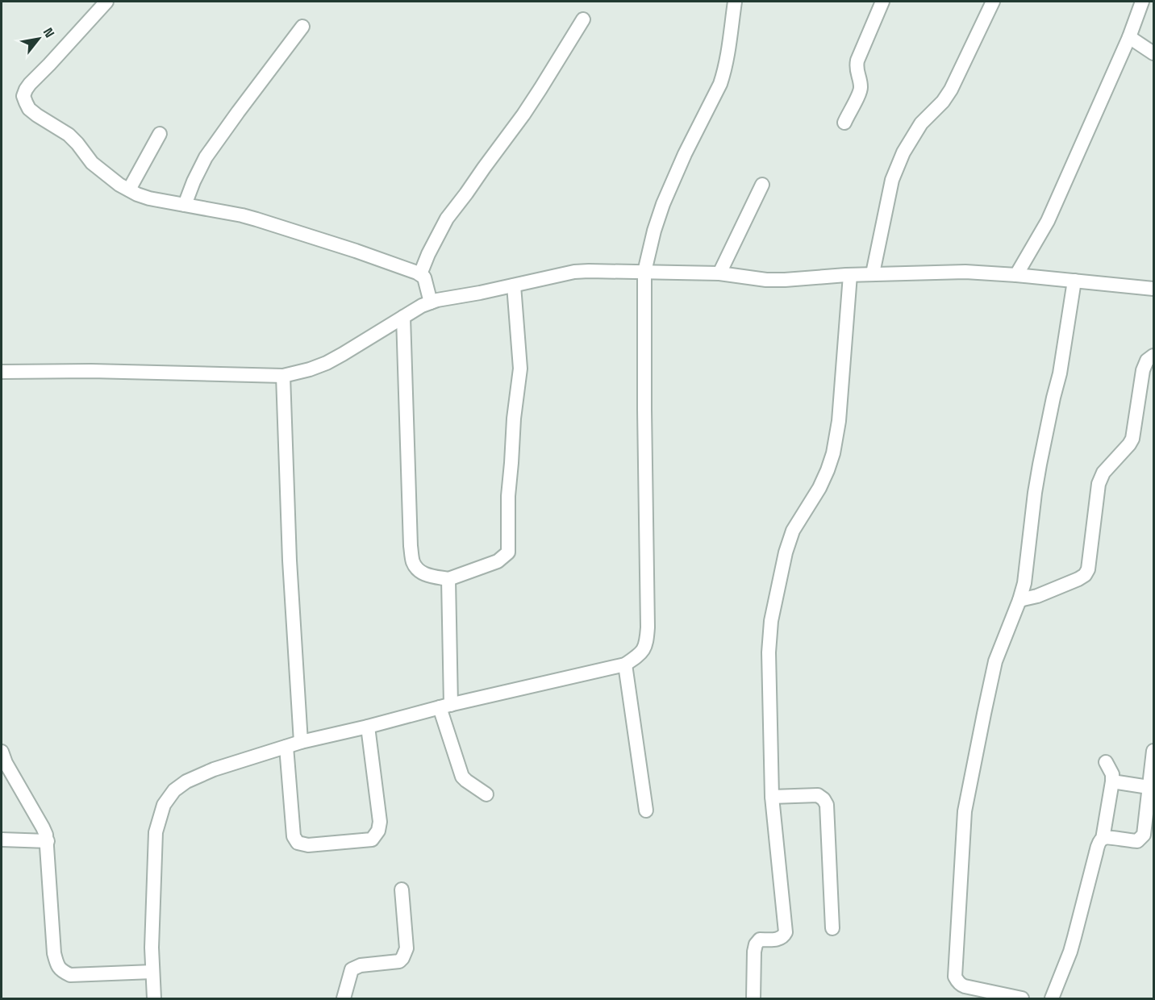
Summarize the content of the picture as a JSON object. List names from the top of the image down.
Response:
{
  "north": "top right"
}
